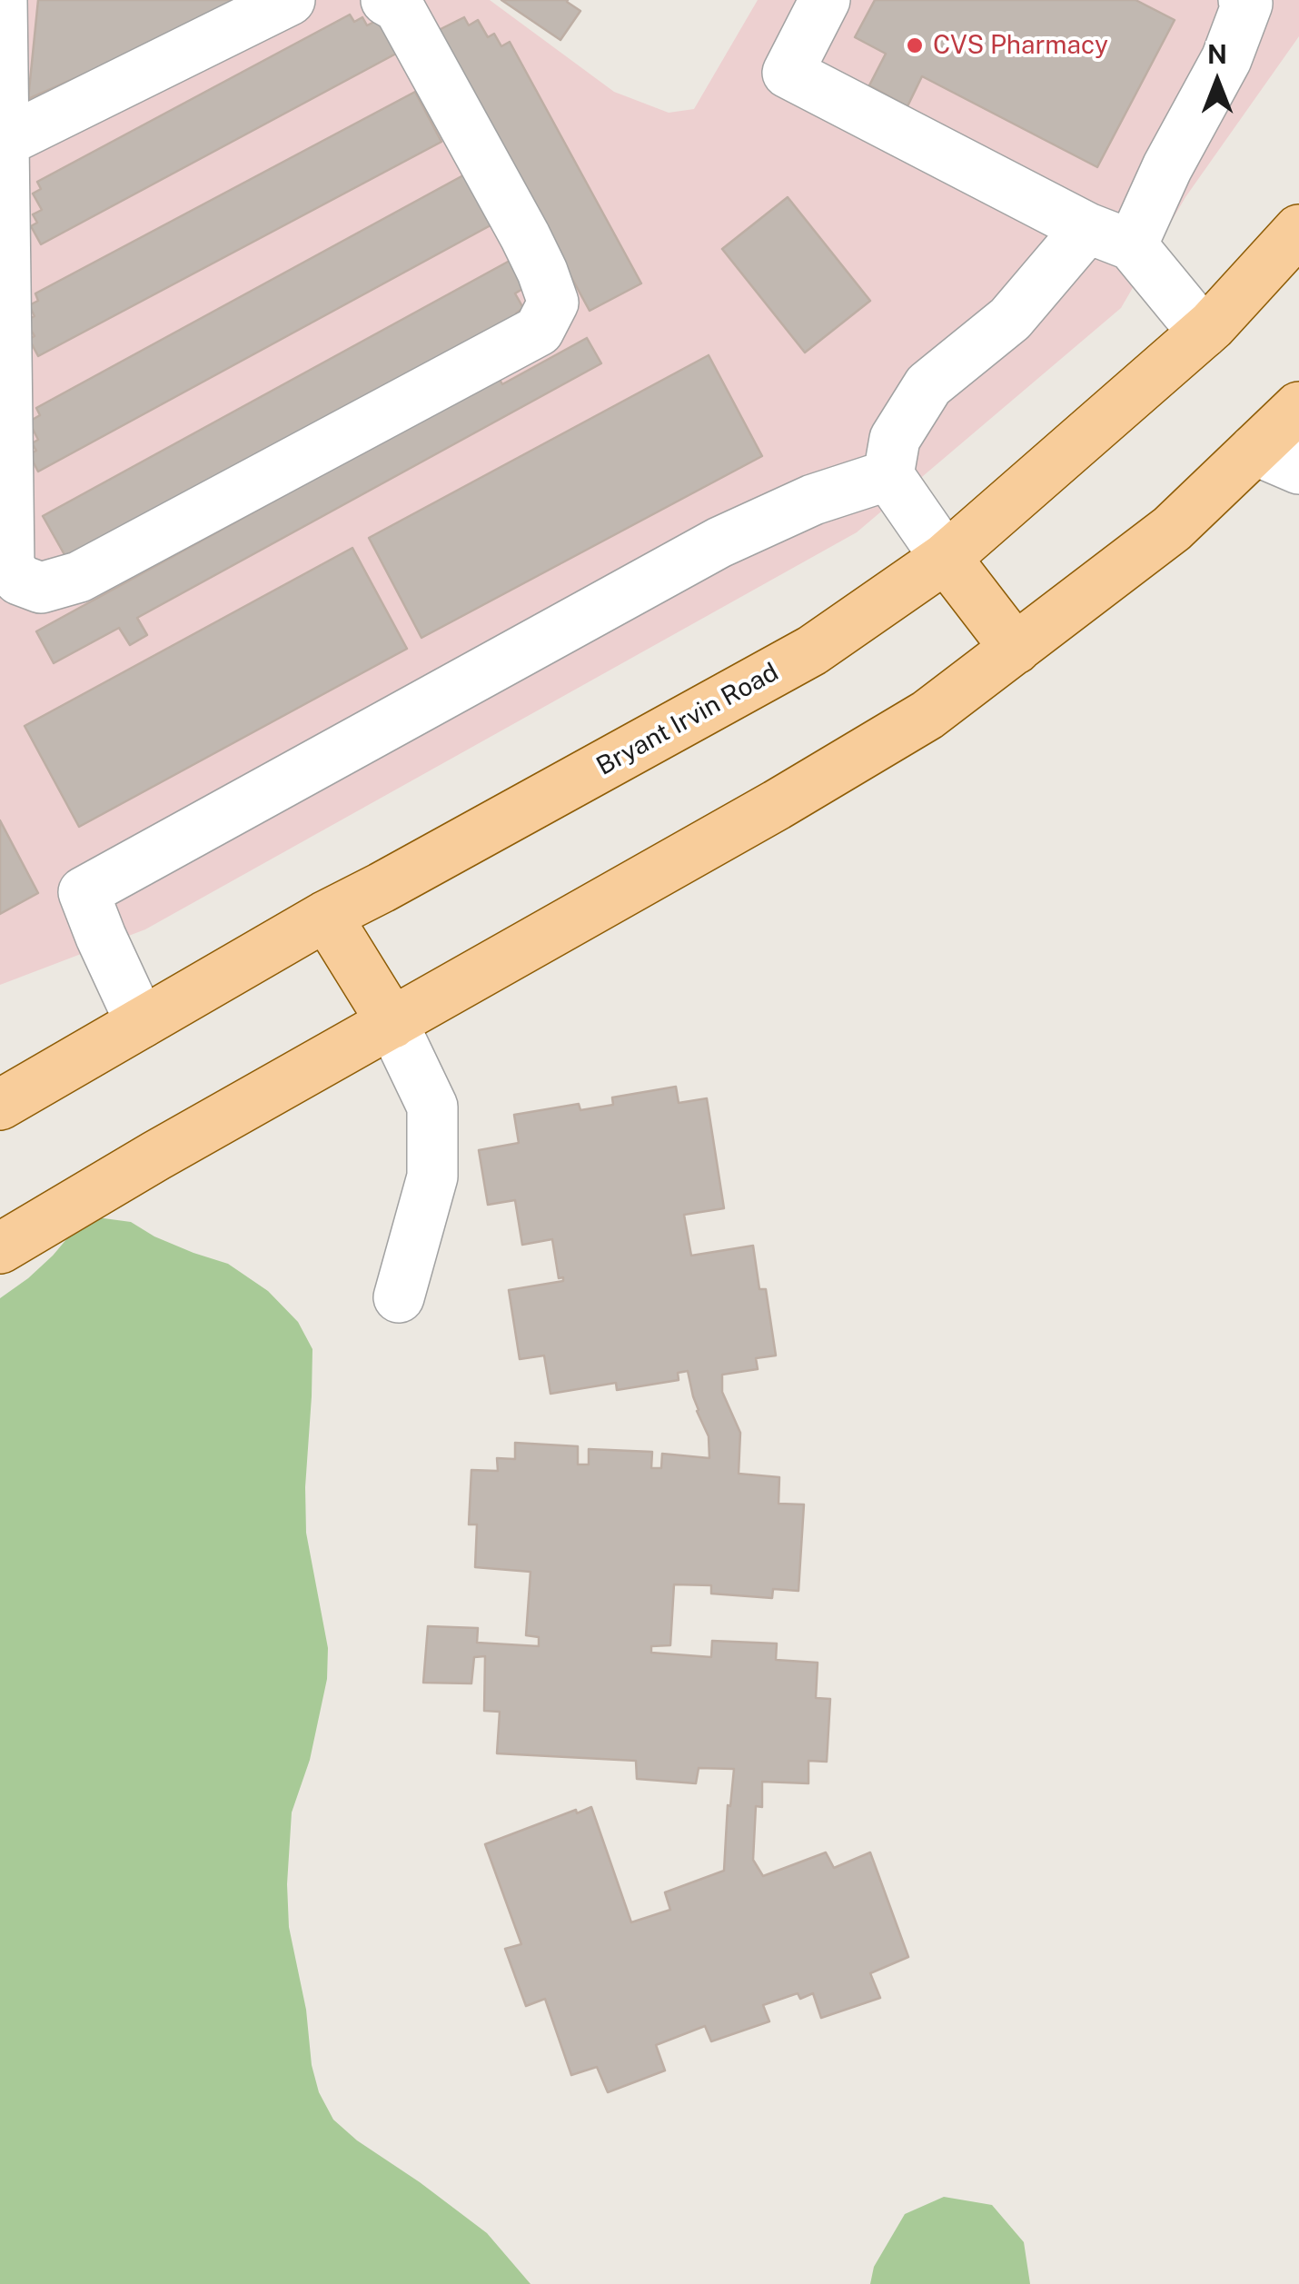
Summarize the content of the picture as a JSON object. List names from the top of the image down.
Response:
{
  "streets": {
    "main road": ["Bryant Irvin Road"]
  },
  "places": ["CVS Pharmacy"],
  "north": "top"
}
